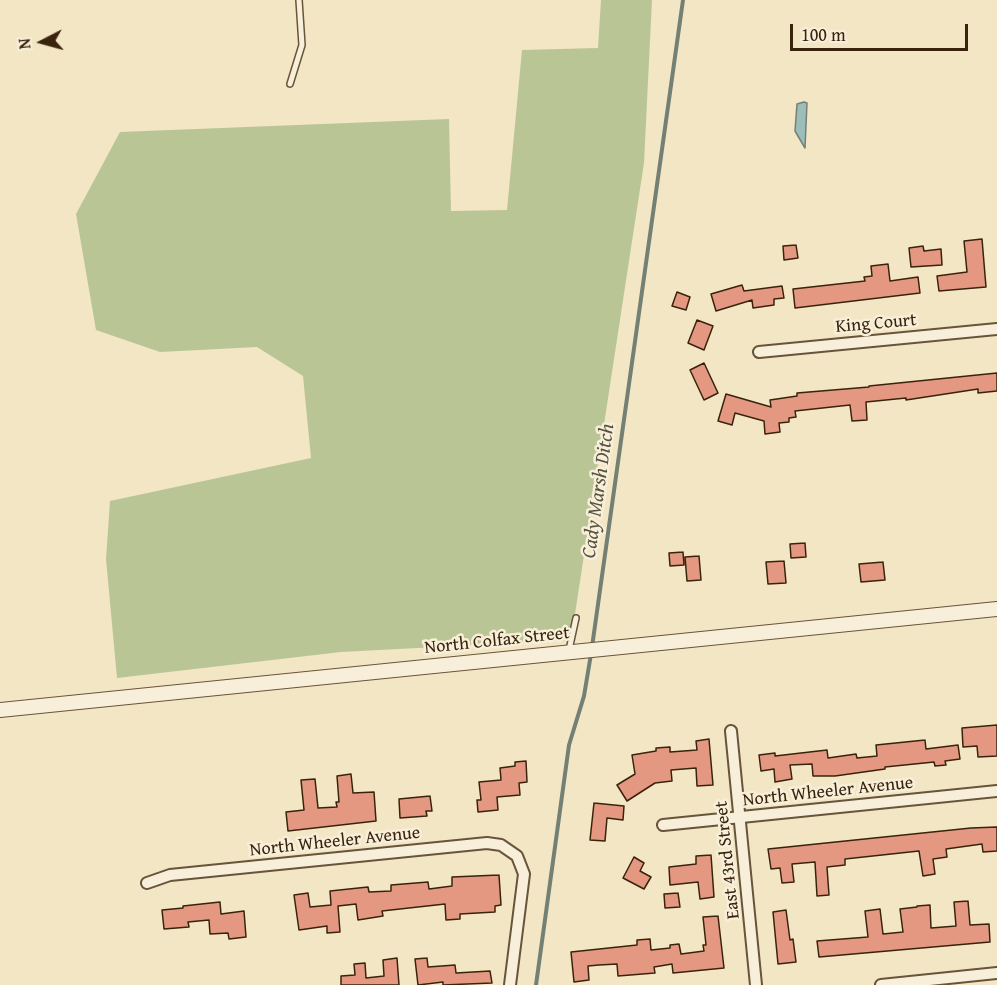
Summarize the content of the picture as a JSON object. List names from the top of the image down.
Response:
{
  "streets": {
    "street": [
      "King Court",
      "North Colfax Street",
      "North Wheeler Avenue",
      "East 43rd Street"
    ]
  },
  "crossings": [
    ["North Wheeler Avenue", "East 43rd Street"]
  ],
  "water": ["Cady Marsh Ditch"],
  "scale_bar": "100 m",
  "north": "left"
}
